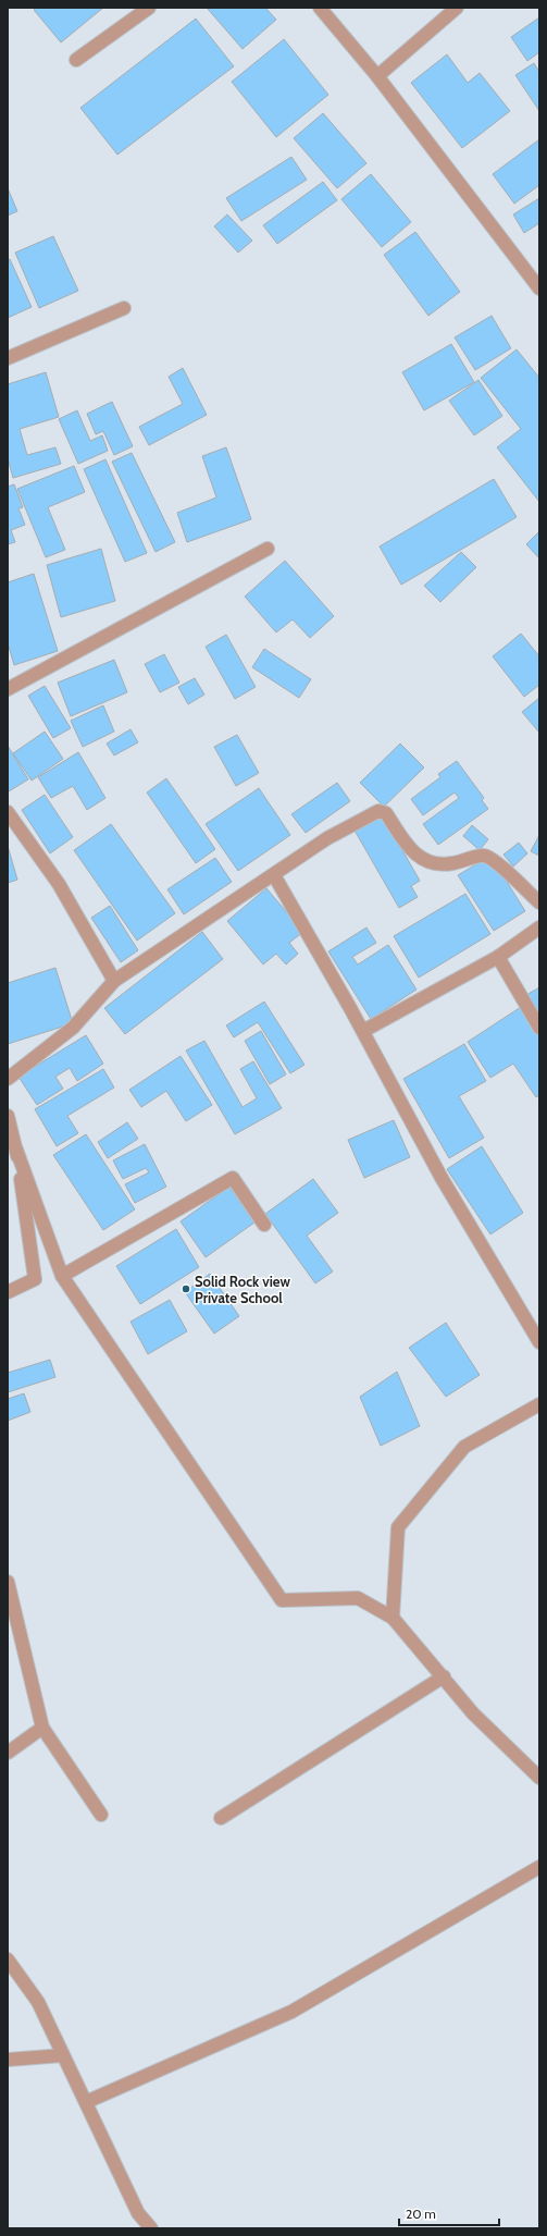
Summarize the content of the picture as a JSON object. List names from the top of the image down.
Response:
{
  "places": ["Solid Rock view Private School"],
  "scale_bar": "20 m"
}
